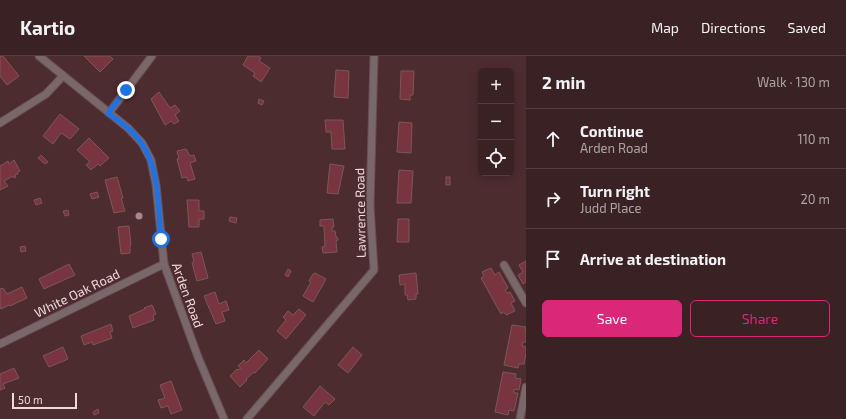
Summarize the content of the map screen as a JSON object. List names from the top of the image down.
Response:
{
  "streets": {
    "street": ["Lawrence Road", "White Oak Road", "Arden Road"]
  },
  "crossings": [
    ["White Oak Road", "Arden Road"]
  ],
  "scale_bar": "50 m",
  "page": {
    "header": "Kartio",
    "nav": ["Map", "Directions", "Saved"],
    "heading": ["2 min", "Walk · 130 m"],
    "map_buttons": ["+", "−"],
    "list": [
      ["Continue", "Arden Road", "110 m"],
      ["Turn right", "Judd Place", "20 m"],
      "Arrive at destination"
    ],
    "buttons": ["Save", "Share"],
    "scale": "50 m"
  }
}
